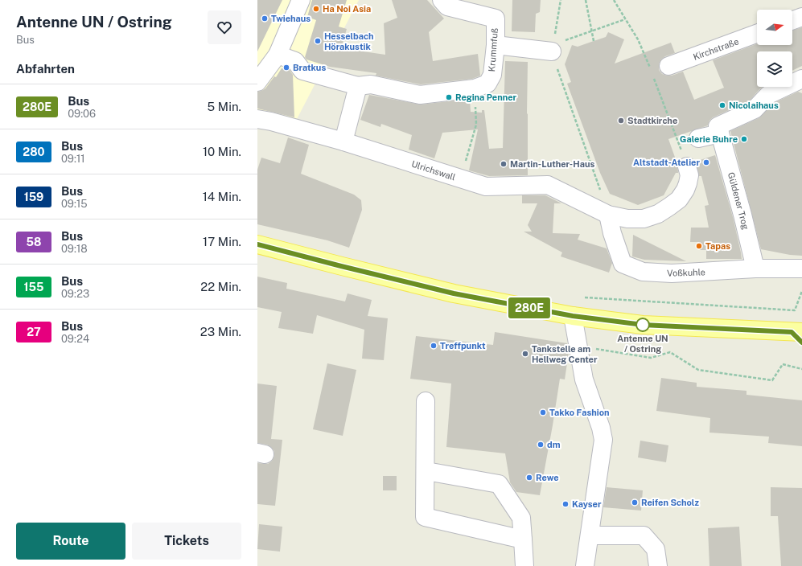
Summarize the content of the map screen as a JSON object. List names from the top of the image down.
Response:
{
  "streets": {
    "street": [
      "Kirchstraße",
      "Krummfuß",
      "Ulrichswall",
      "Güldener Trog",
      "Voßkuhle"
    ]
  },
  "crossings": [
    ["Ulrichswall", "Voßkuhle"],
    ["Güldener Trog", "Voßkuhle"]
  ],
  "places": [
    "Ha Noi Asia",
    "Twiehaus",
    "Hesselbach Hörakustik",
    "Bratkus",
    "Regina Penner",
    "Nicolaihaus",
    "Stadtkirche",
    "Galerie Buhre",
    "Altstadt-Atelier",
    "Martin-Luther-Haus",
    "Tapas",
    "Antenne UN / Ostring",
    "Treffpunkt",
    "Tankstelle am Hellweg Center",
    "Takko Fashion",
    "dm",
    "Rewe",
    "Reifen Scholz",
    "Kayser"
  ],
  "lines": ["bus line 280E"],
  "north": "right",
  "page": {
    "heading": [
      ["Antenne UN / Ostring", "Bus"],
      "Abfahrten"
    ],
    "on_map": "280E",
    "list": [
      {
        "mark": "280E",
        "name": "Bus",
        "note": "09:06",
        "value": "5 Min."
      },
      {
        "mark": "280",
        "name": "Bus",
        "note": "09:11",
        "value": "10 Min."
      },
      {
        "mark": "159",
        "name": "Bus",
        "note": "09:15",
        "value": "14 Min."
      },
      {
        "mark": "58",
        "name": "Bus",
        "note": "09:18",
        "value": "17 Min."
      },
      {
        "mark": "155",
        "name": "Bus",
        "note": "09:23",
        "value": "22 Min."
      },
      {
        "mark": "27",
        "name": "Bus",
        "note": "09:24",
        "value": "23 Min."
      }
    ],
    "buttons": ["Route", "Tickets"]
  }
}
